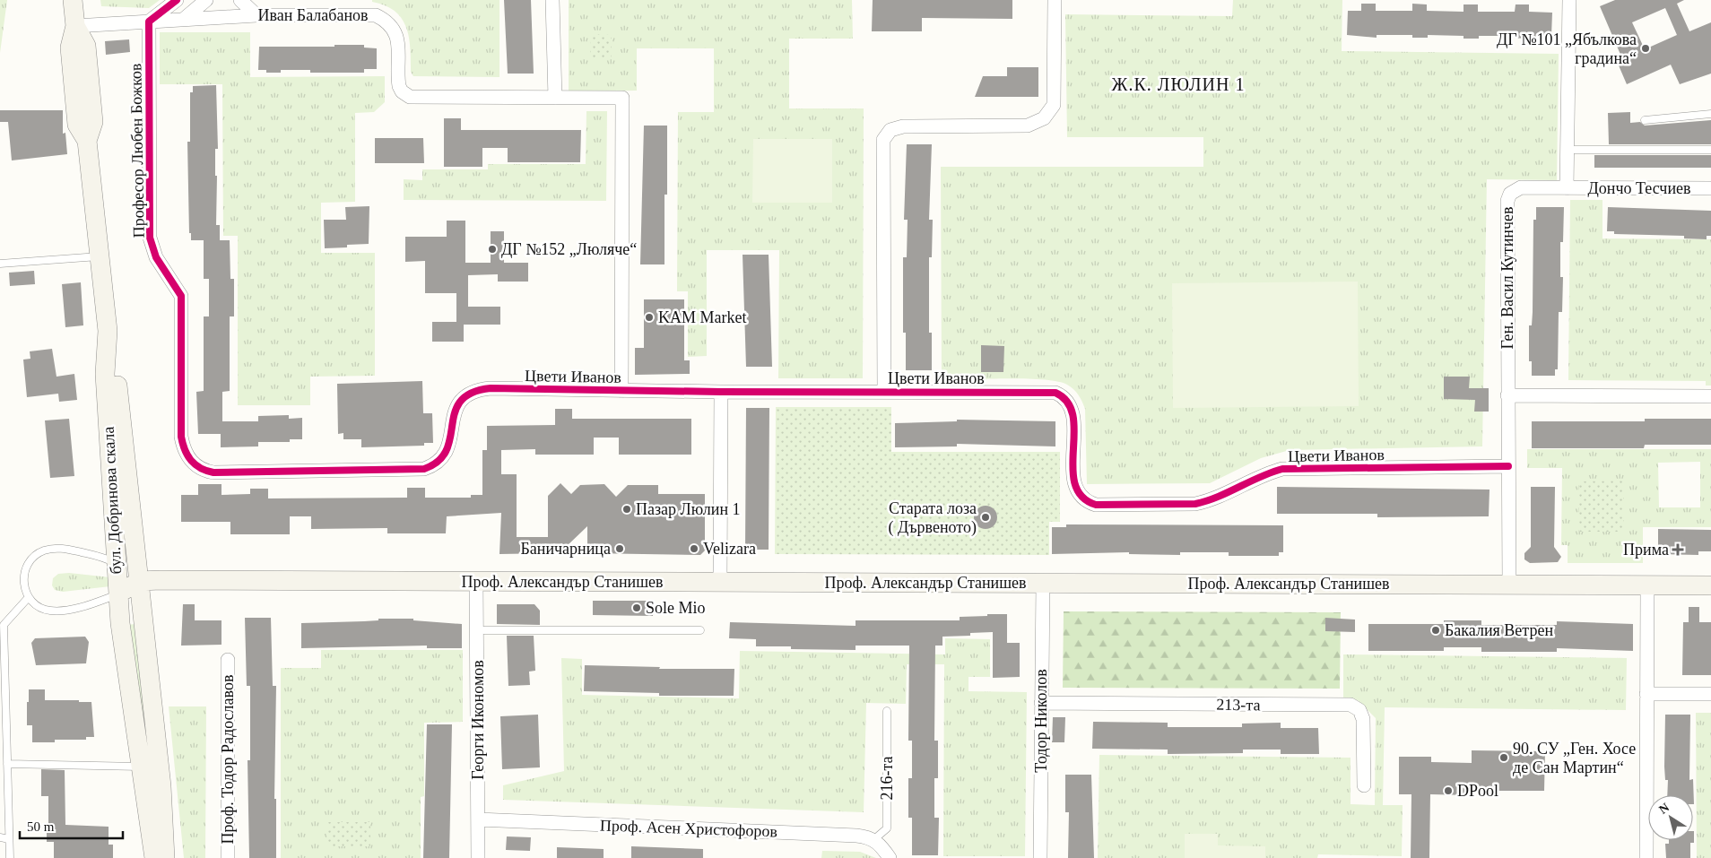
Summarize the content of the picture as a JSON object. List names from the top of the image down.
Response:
{
  "streets": {
    "street": [
      "Иван Балабанов",
      "Професор Любен Божков",
      "Дончо Тесчиев",
      "Ген. Васил Кутинчев",
      "Цвети Иванов",
      "бул. Добринова скала",
      "Проф. Александър Станишев",
      "213-та",
      "Георги Икономов",
      "Тодор Николов",
      "Проф. Тодор Радославов",
      "Проф. Асен Христофоров"
    ],
    "lane": ["216-та"]
  },
  "crossings": [
    ["Иван Балабанов", "Професор Любен Божков"],
    ["Иван Балабанов", "Цвети Иванов"],
    ["Иван Балабанов", "бул. Добринова скала"],
    ["Професор Любен Божков", "Цвети Иванов"],
    ["Дончо Тесчиев", "Ген. Васил Кутинчев"],
    ["Ген. Васил Кутинчев", "Цвети Иванов"],
    ["Ген. Васил Кутинчев", "Проф. Александър Станишев"],
    ["бул. Добринова скала", "Проф. Александър Станишев"],
    ["Проф. Александър Станишев", "Георги Икономов"],
    ["Проф. Александър Станишев", "Тодор Николов"],
    ["213-та", "Тодор Николов"],
    ["Георги Икономов", "Проф. Асен Христофоров"],
    ["216-та", "Проф. Асен Христофоров"]
  ],
  "districts": ["Ж.К. ЛЮЛИН 1"],
  "places": {
    "other": [
      "ДГ №101 „Ябълкова градина“",
      "ДГ №152 „Люляче“",
      "KAM Market",
      "Пазар Люлин 1",
      "Старата лоза ( Дървеното)",
      "Баничарница",
      "Velizara",
      "Sole Mio",
      "Бакалия Ветрен",
      "90. СУ „Ген. Хосе де Сан Мартин“",
      "DPool"
    ],
    "health": ["Прима"]
  },
  "scale_bar": "50 m",
  "north": "top left"
}
